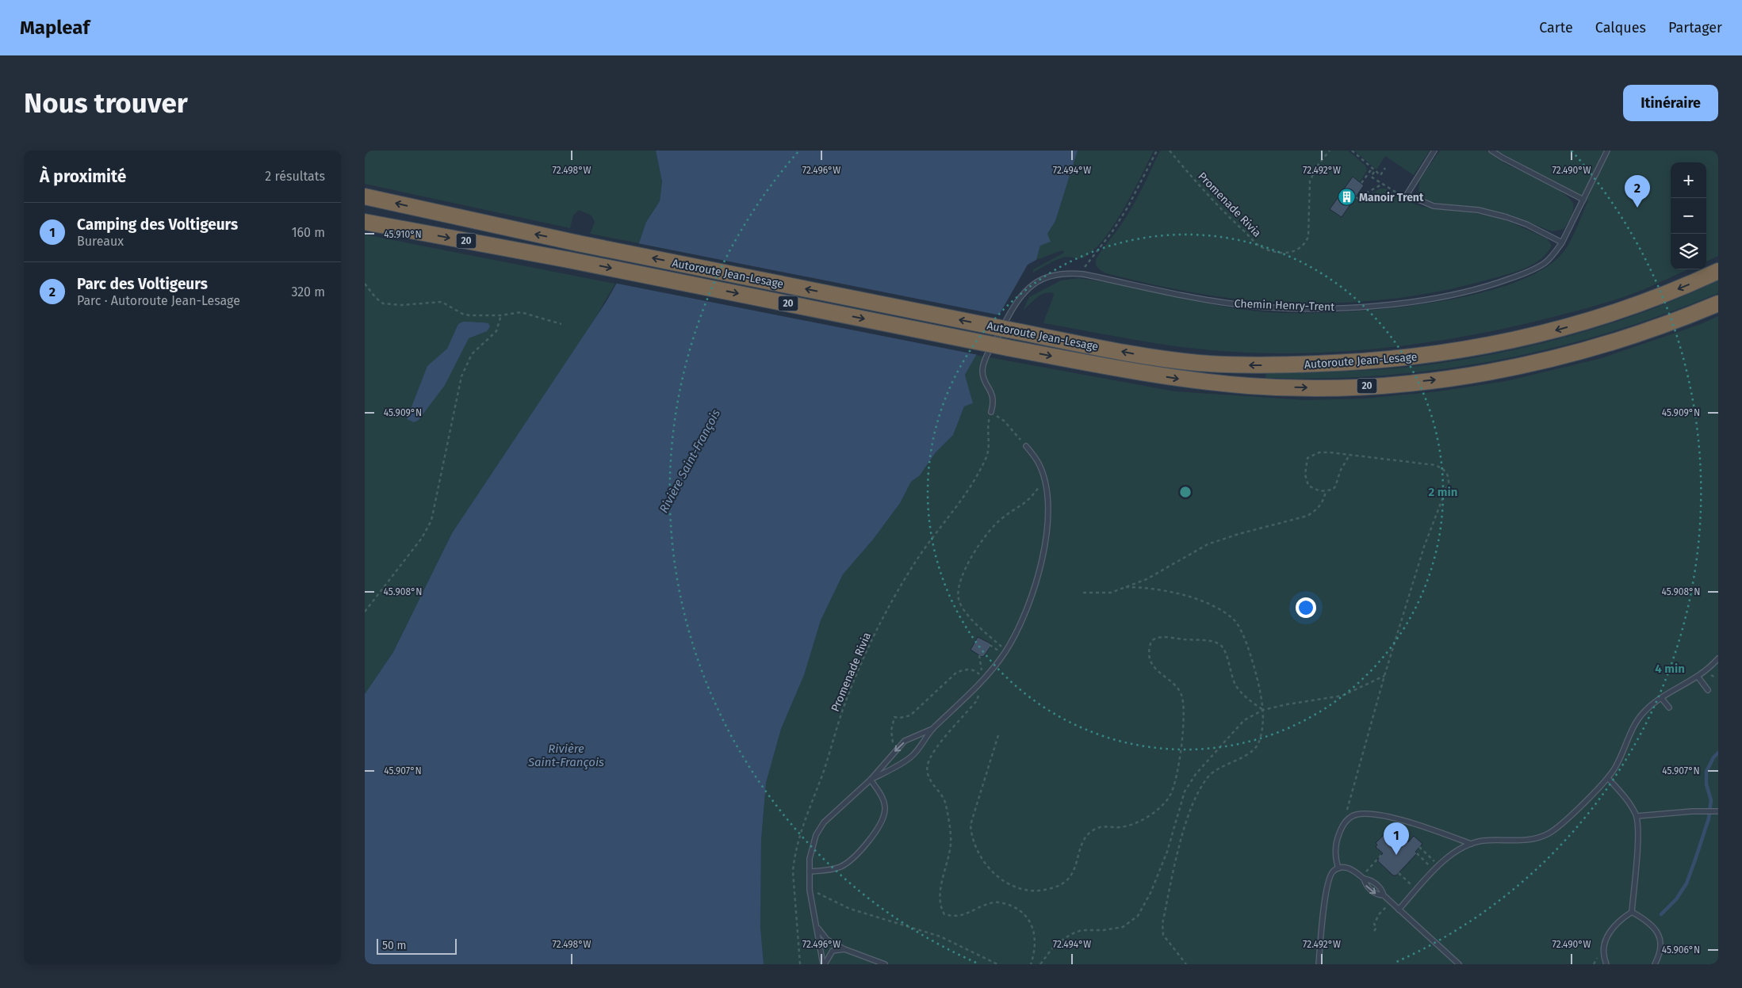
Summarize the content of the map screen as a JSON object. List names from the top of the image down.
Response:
{
  "streets": {
    "highway": ["20", "Autoroute Jean-Lesage"],
    "lane": ["Chemin Henry-Trent"],
    "path": ["Promenade Rivia"]
  },
  "crossings": [
    ["Promenade Rivia", "Chemin Henry-Trent"]
  ],
  "water": ["Rivière Saint-François"],
  "places": {
    "building": ["Manoir Trent"]
  },
  "scale_bar": "50 m",
  "page": {
    "header": "Mapleaf",
    "nav": ["Carte", "Calques", "Partager"],
    "buttons": "Itinéraire",
    "title": "Nous trouver",
    "heading": ["À proximité", "2 résultats"],
    "map_buttons": ["+", "−"],
    "pins": ["2", "1"],
    "list": [
      {
        "mark": "1",
        "name": "Camping des Voltigeurs",
        "note": "Bureaux",
        "value": "160 m"
      },
      {
        "mark": "2",
        "name": "Parc des Voltigeurs",
        "note": "Parc · Autoroute Jean-Lesage",
        "value": "320 m"
      }
    ],
    "scale": "50 m"
  },
  "coordinates": [
    "72.498°W",
    "72.496°W",
    "72.494°W",
    "72.492°W",
    "72.490°W",
    "45.910°N",
    "45.909°N",
    "45.908°N",
    "45.907°N",
    "45.906°N"
  ],
  "rings": ["2 min", "4 min"]
}
